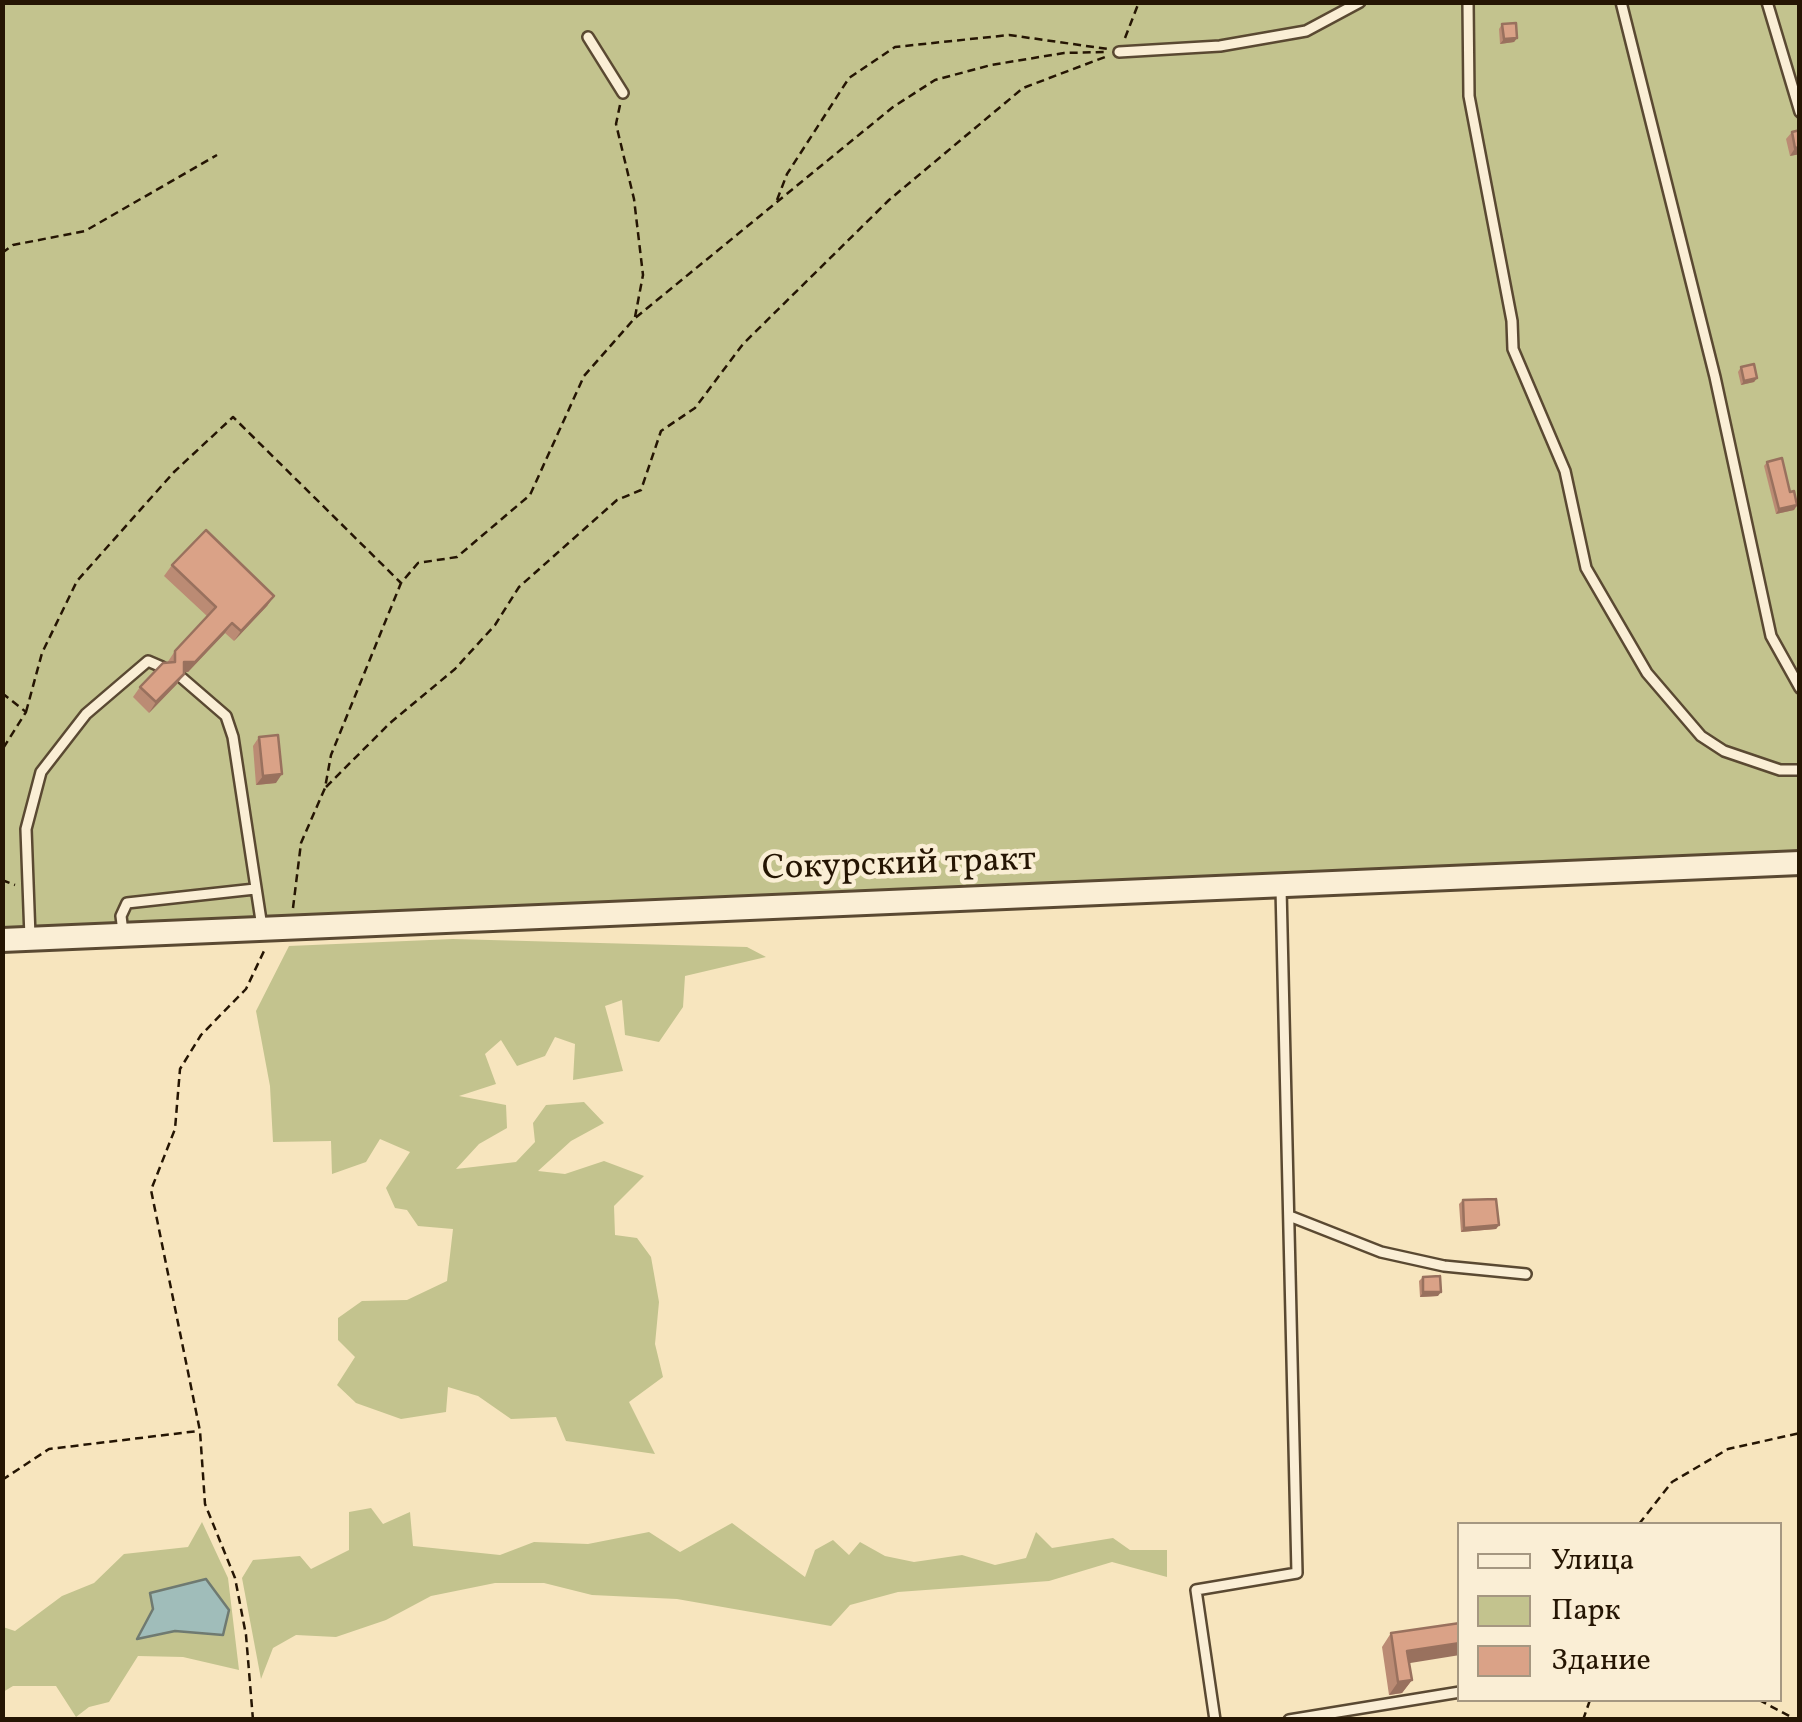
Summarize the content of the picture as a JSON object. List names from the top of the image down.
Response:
{
  "streets": {
    "street": ["Сокурский тракт"]
  },
  "legend": ["Улица", "Парк", "Здание"]
}
